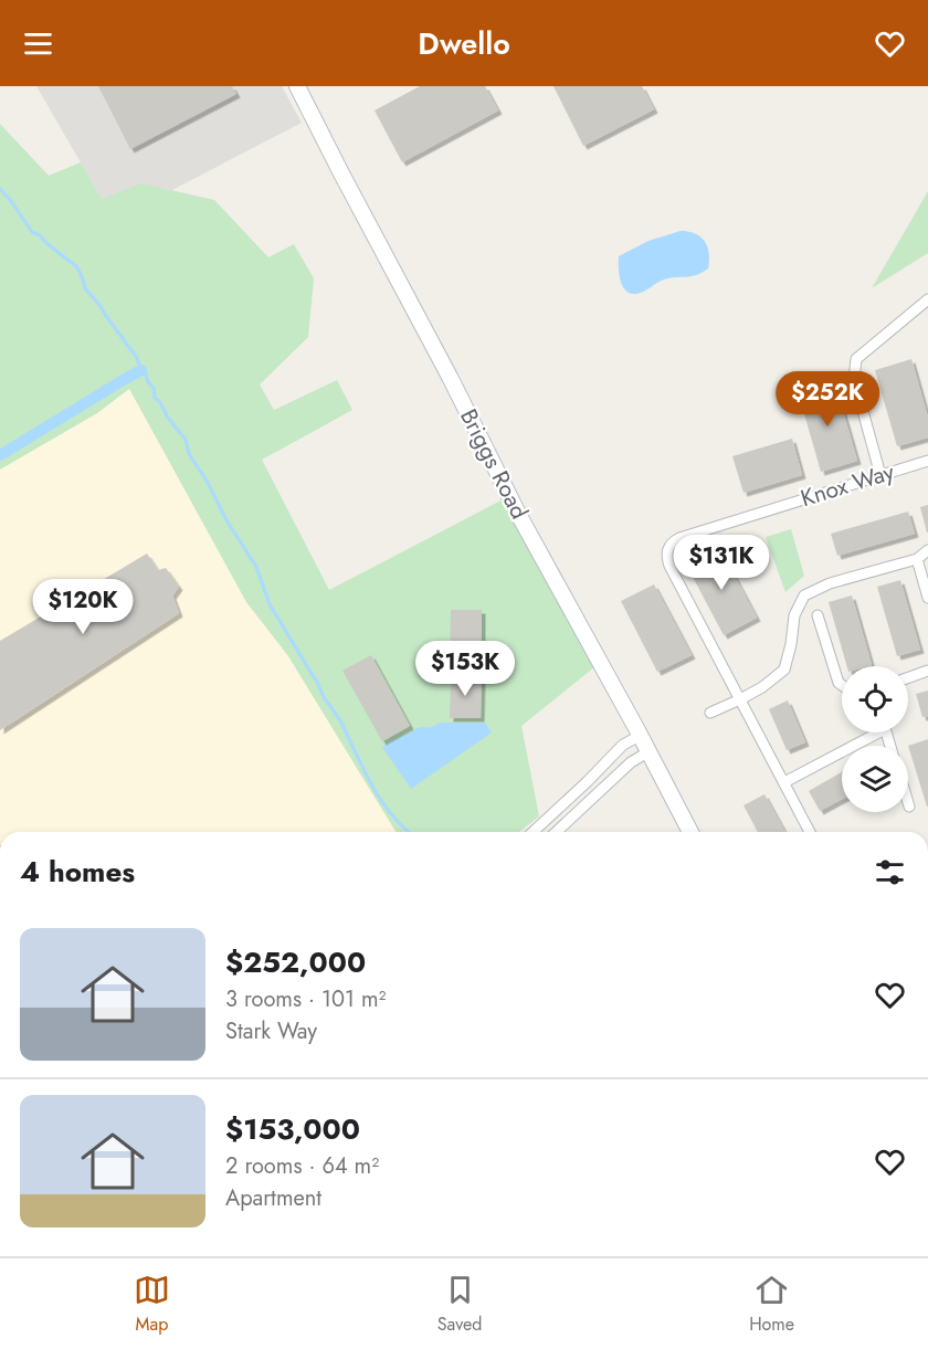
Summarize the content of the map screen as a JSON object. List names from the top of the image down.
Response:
{
  "streets": {
    "street": ["Briggs Road", "Knox Way"]
  },
  "page": {
    "header": "Dwello",
    "price": [
      "$252K",
      "$131K",
      "$120K",
      "$153K"
    ],
    "heading": "4 homes",
    "list": [
      {
        "name": "$252,000",
        "note": "3 rooms · 101 m² · Stark Way"
      },
      {
        "name": "$153,000",
        "note": "2 rooms · 64 m² · Apartment"
      }
    ],
    "tabs": ["Map", "Saved", "Home"]
  }
}
